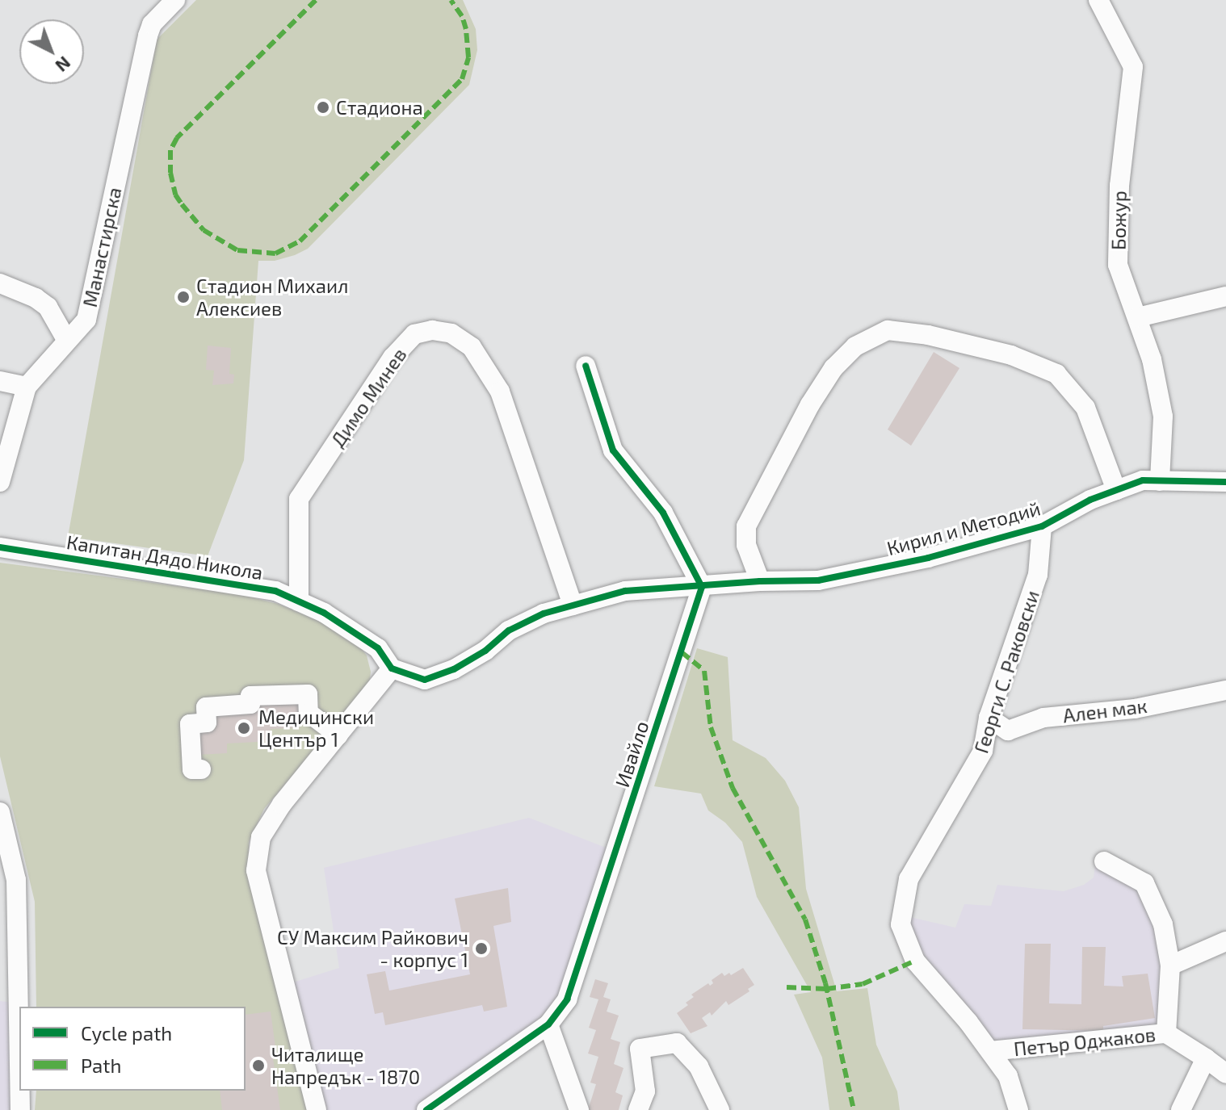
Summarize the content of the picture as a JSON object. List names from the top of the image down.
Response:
{
  "streets": {
    "street": [
      "Божур",
      "Манастирска",
      "Димо Минев",
      "Кирил и Методий",
      "Капитан Дядо Никола",
      "Георги С. Раковски",
      "Ален мак",
      "Ивайло",
      "Петър Оджаков"
    ]
  },
  "crossings": [
    ["Божур", "Кирил и Методий"],
    ["Димо Минев", "Капитан Дядо Никола"],
    ["Кирил и Методий", "Георги С. Раковски"],
    ["Кирил и Методий", "Ивайло"],
    ["Георги С. Раковски", "Ален мак"],
    ["Георги С. Раковски", "Петър Оджаков"]
  ],
  "places": [
    "Стадиона",
    "Стадион Михаил Алексиев",
    "Медицински Център 1",
    "СУ Максим Райкович - корпус 1",
    "Читалище Напредък - 1870"
  ],
  "legend": ["Cycle path", "Path"],
  "north": "bottom right"
}
